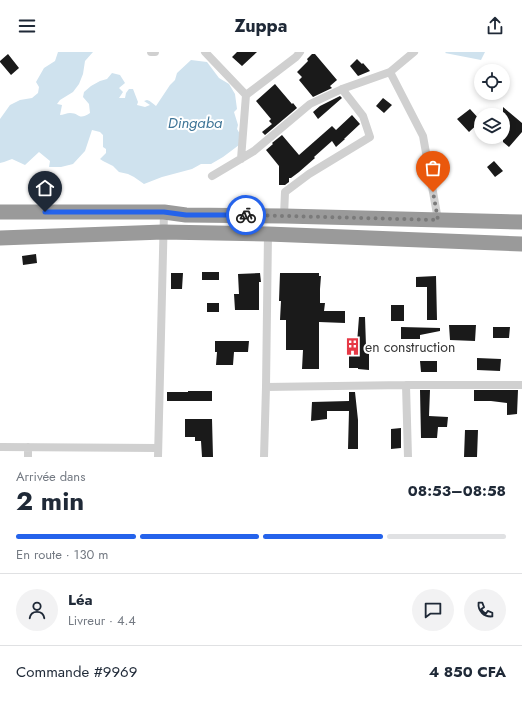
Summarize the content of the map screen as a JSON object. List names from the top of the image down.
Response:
{
  "water": ["Dingaba"],
  "places": {
    "building": ["en construction"]
  },
  "page": {
    "header": "Zuppa",
    "heading": ["2 min", "Arrivée dans", "08:53–08:58"],
    "panel": [
      "Léa",
      "Livreur · 4.4",
      "Commande #9969",
      "4 850 CFA"
    ],
    "bar": "En route · 130 m"
  }
}
